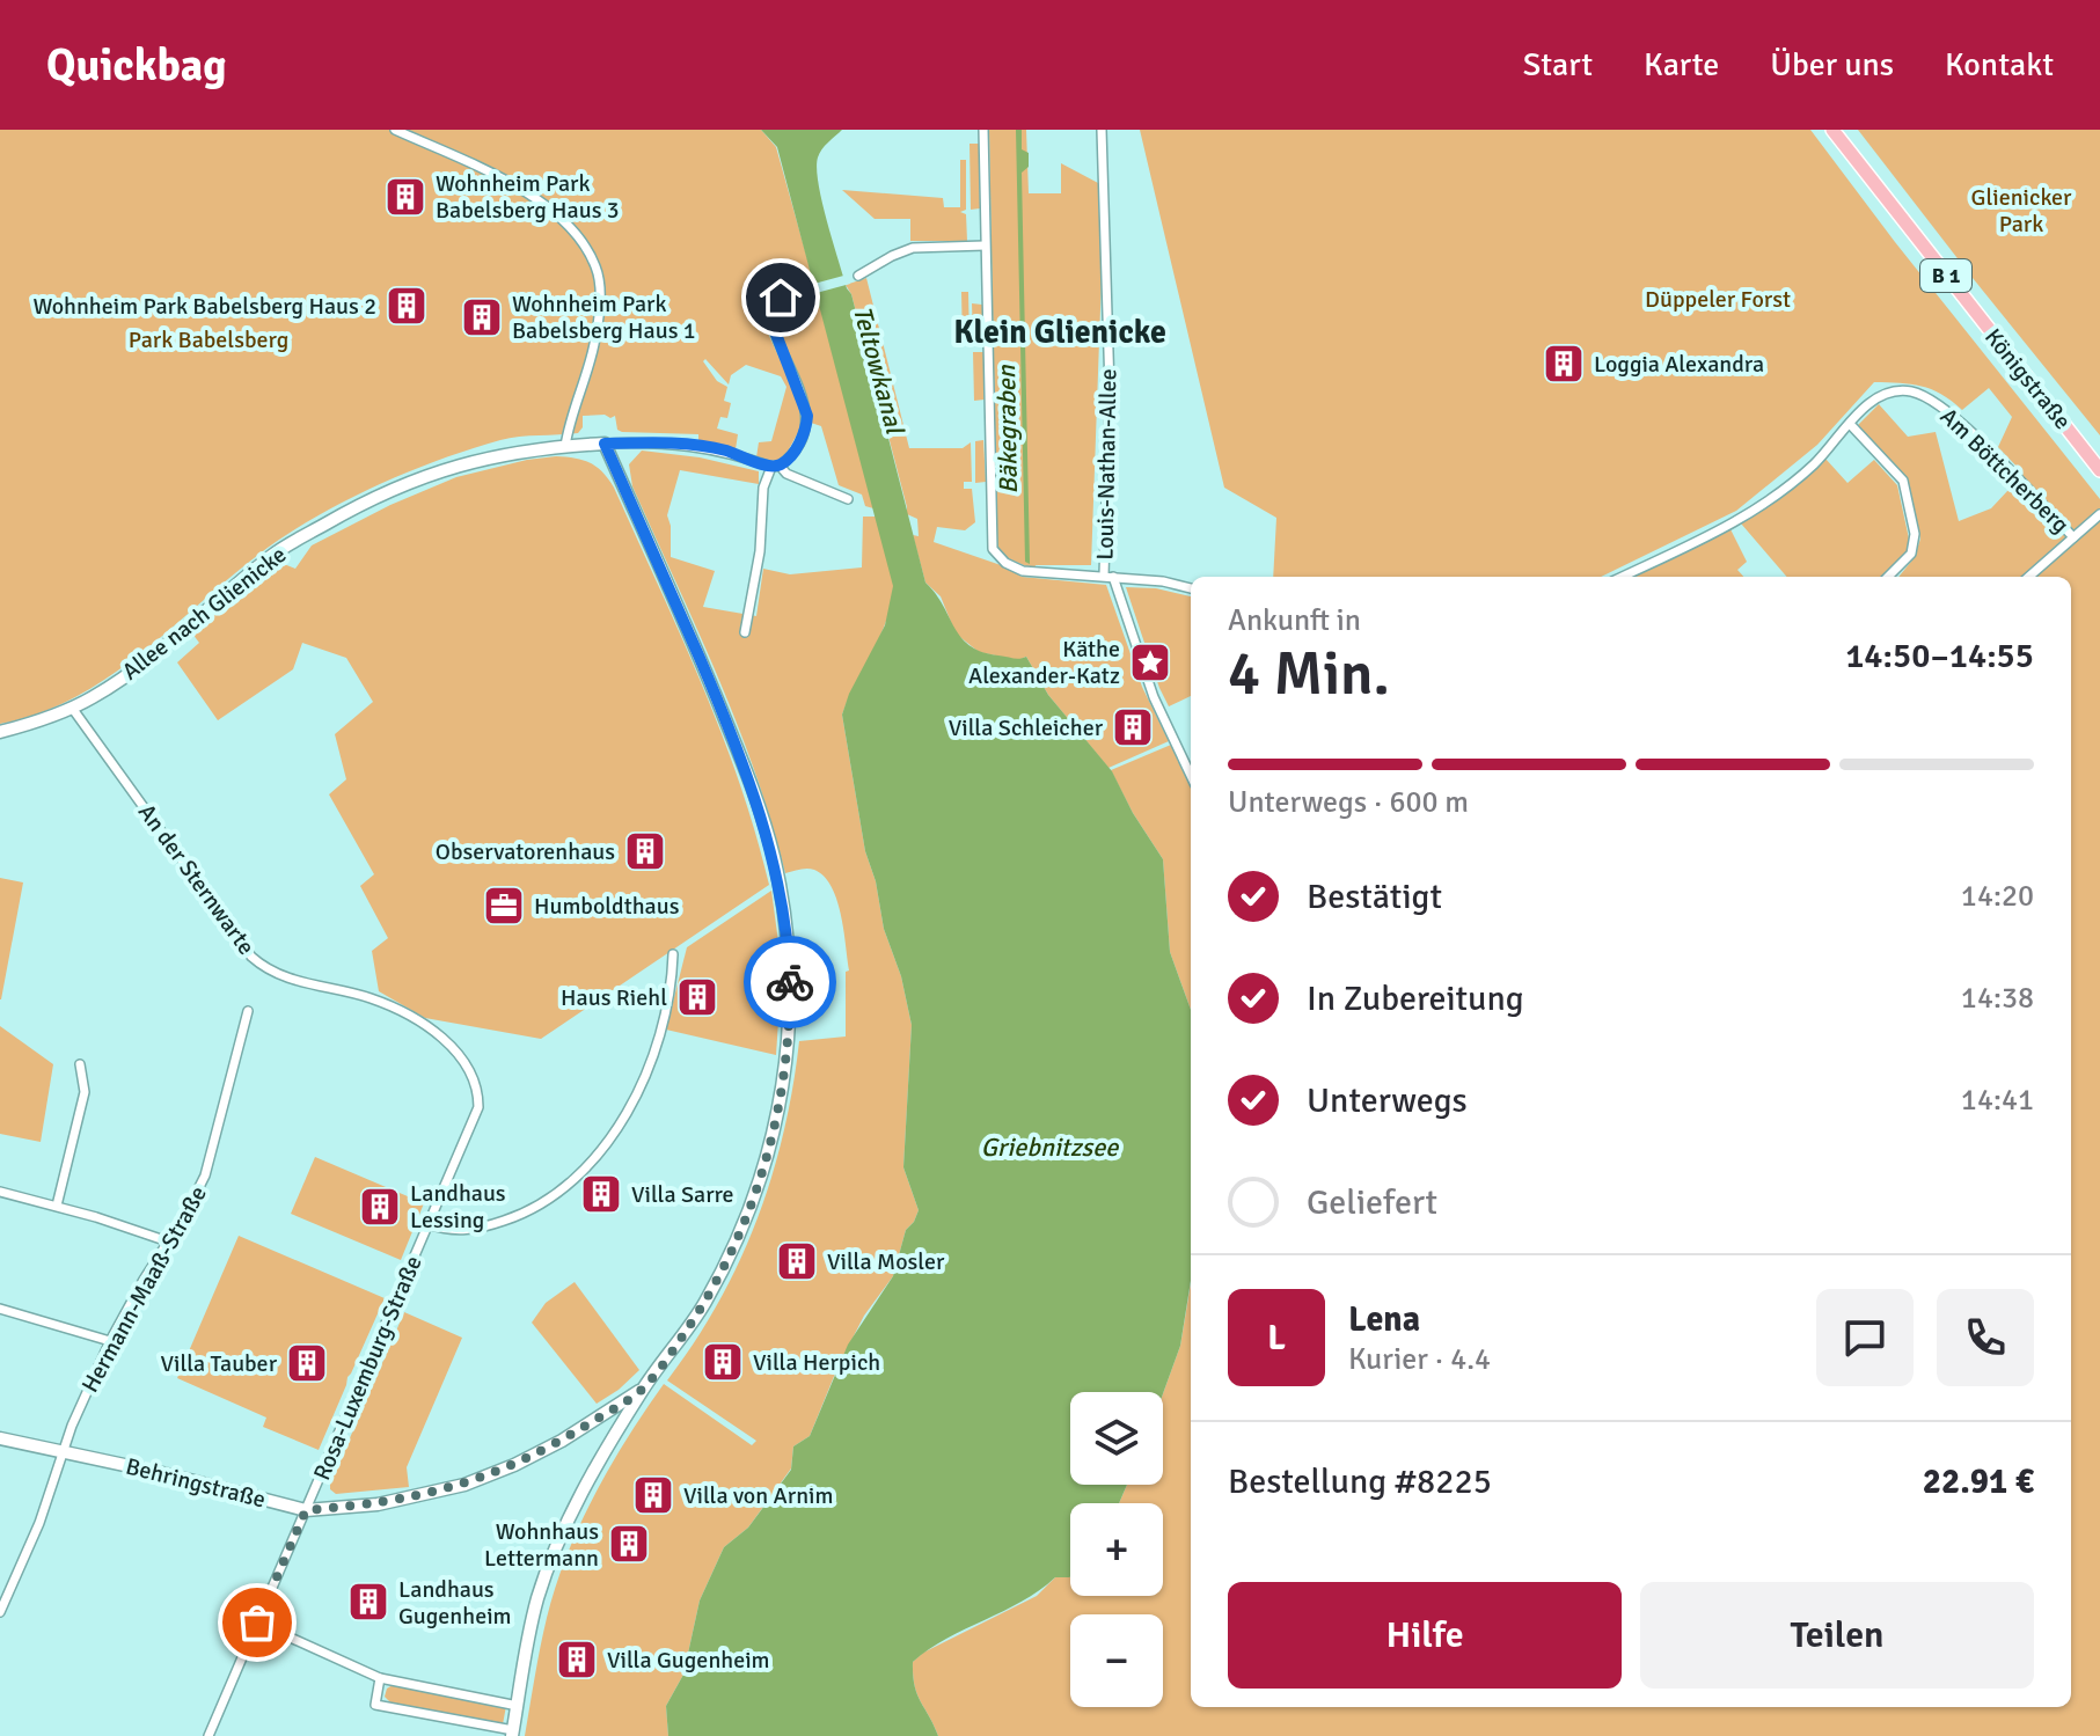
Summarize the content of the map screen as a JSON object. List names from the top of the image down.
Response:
{
  "streets": {
    "main road": ["B 1", "Königstraße"],
    "street": [
      "Louis-Nathan-Allee",
      "Am Böttcherberg",
      "Allee nach Glienicke",
      "An der Sternwarte",
      "Hermann-Maaß-Straße",
      "Rosa-Luxemburg-Straße",
      "Behringstraße"
    ]
  },
  "crossings": [
    ["Allee nach Glienicke", "An der Sternwarte"],
    ["An der Sternwarte", "Rosa-Luxemburg-Straße"],
    ["Hermann-Maaß-Straße", "Behringstraße"],
    ["Rosa-Luxemburg-Straße", "Behringstraße"]
  ],
  "districts": ["Klein Glienicke"],
  "water": ["Teltowkanal", "Bäkegraben", "Griebnitzsee"],
  "parks": ["Glienicker Park", "Düppeler Forst", "Park Babelsberg"],
  "places": {
    "building": [
      "Wohnheim Park Babelsberg Haus 3",
      "Wohnheim Park Babelsberg Haus 2",
      "Wohnheim Park Babelsberg Haus 1",
      "Loggia Alexandra",
      "Villa Schleicher",
      "Observatorenhaus",
      "Haus Riehl",
      "Villa Sarre",
      "Landhaus Lessing",
      "Villa Mosler",
      "Villa Herpich",
      "Villa Tauber",
      "Villa von Arnim",
      "Wohnhaus Lettermann",
      "Landhaus Gugenheim",
      "Villa Gugenheim"
    ],
    "place": ["Käthe Alexander-Katz"],
    "office": ["Humboldthaus"]
  },
  "page": {
    "header": "Quickbag",
    "nav": [
      "Start",
      "Karte",
      "Über uns",
      "Kontakt"
    ],
    "heading": ["4 Min.", "Ankunft in", "14:50–14:55"],
    "panel": [
      "Lena",
      "Kurier · 4.4",
      "Bestellung #8225",
      "22.91 €"
    ],
    "bar": "Unterwegs · 600 m",
    "list": [
      ["Bestätigt", "14:20"],
      ["In Zubereitung", "14:38"],
      ["Unterwegs", "14:41"],
      "Geliefert"
    ],
    "round": "L",
    "map_buttons": ["+", "−"],
    "buttons": ["Hilfe", "Teilen"]
  }
}
